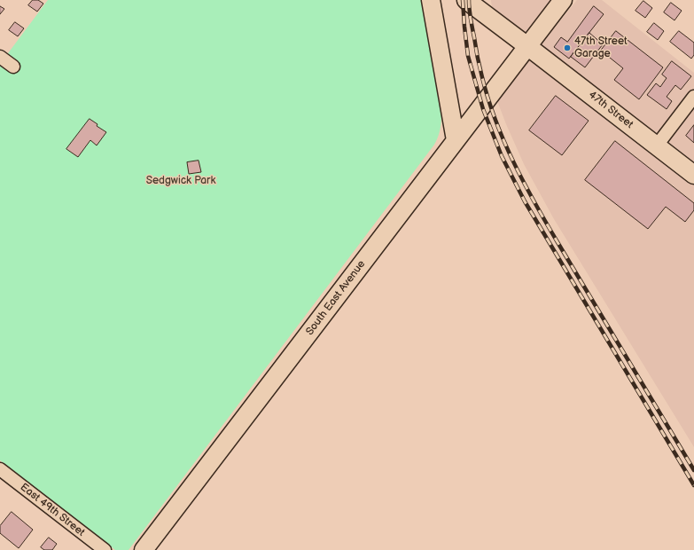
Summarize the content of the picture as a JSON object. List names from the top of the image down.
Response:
{
  "streets": {
    "main road": ["47th Street", "South East Avenue"],
    "street": ["East 49th Street"]
  },
  "crossings": [
    ["47th Street", "South East Avenue"]
  ],
  "parks": ["Sedgwick Park"],
  "places": ["47th Street Garage"]
}
